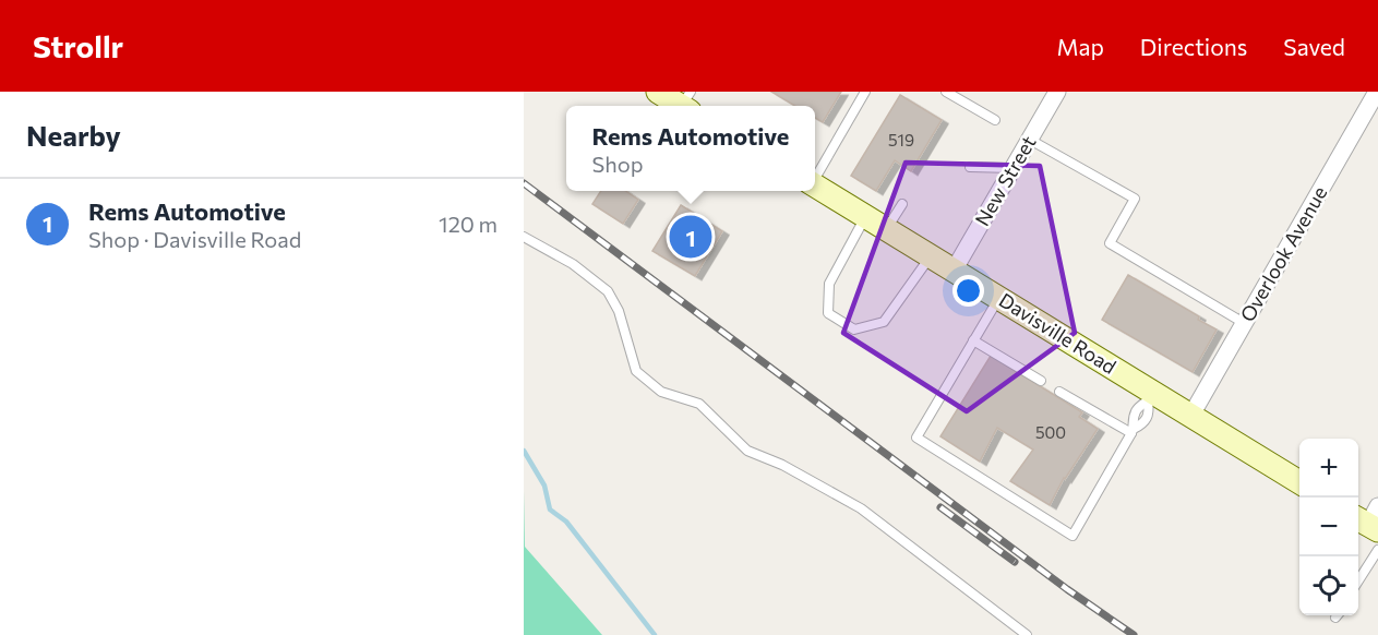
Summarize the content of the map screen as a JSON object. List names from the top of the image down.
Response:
{
  "streets": {
    "street": ["New Street", "Overlook Avenue", "Davisville Road"]
  },
  "crossings": [
    ["New Street", "Davisville Road"],
    ["Overlook Avenue", "Davisville Road"]
  ],
  "house_numbers": ["519", "500"],
  "page": {
    "header": "Strollr",
    "nav": ["Map", "Directions", "Saved"],
    "heading": "Nearby",
    "popup": ["Rems Automotive", "Shop"],
    "list": [
      {
        "mark": "1",
        "name": "Rems Automotive",
        "note": "Shop · Davisville Road",
        "value": "120 m"
      }
    ],
    "pins": "1",
    "map_buttons": ["+", "−"]
  }
}
